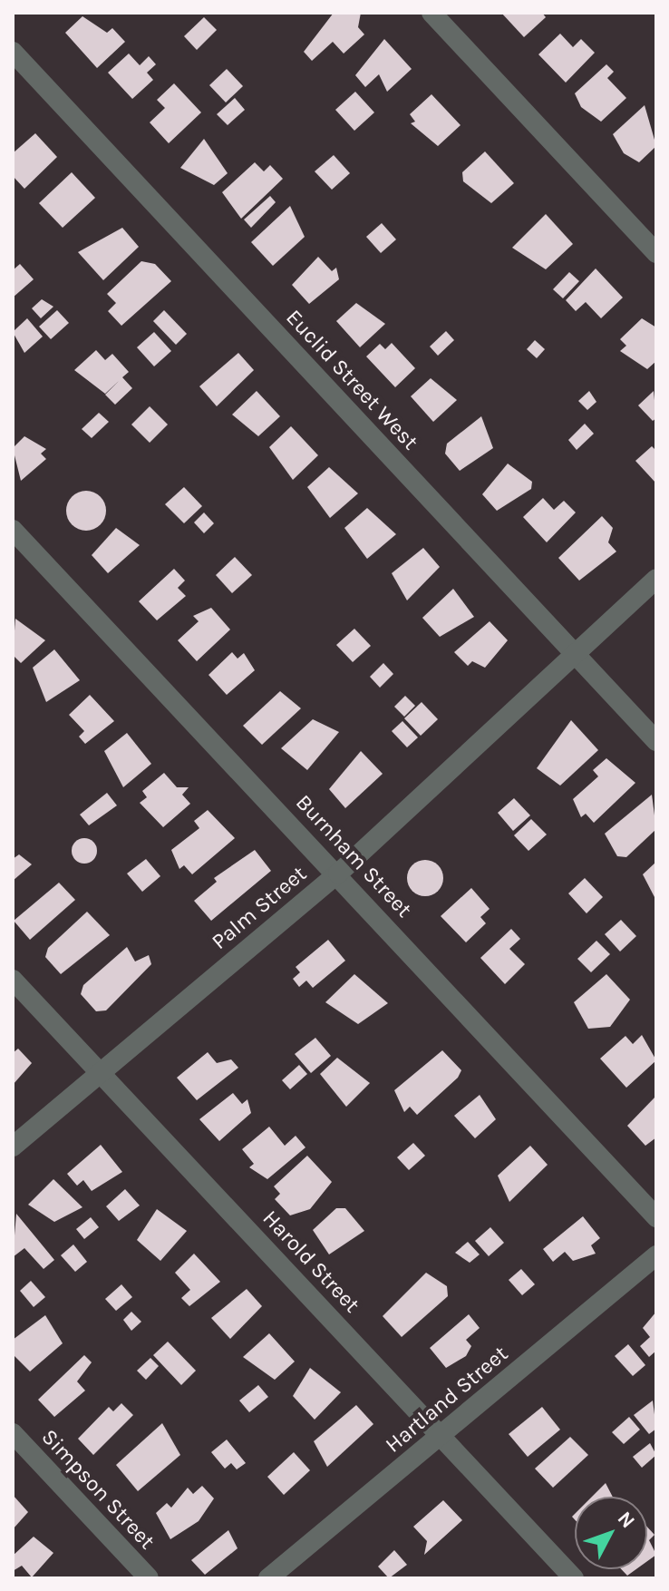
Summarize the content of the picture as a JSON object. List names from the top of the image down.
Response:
{
  "streets": {
    "street": [
      "Euclid Street West",
      "Burnham Street",
      "Palm Street",
      "Harold Street",
      "Hartland Street",
      "Simpson Street"
    ]
  },
  "crossings": [
    ["Euclid Street West", "Palm Street"],
    ["Burnham Street", "Palm Street"],
    ["Palm Street", "Harold Street"],
    ["Harold Street", "Hartland Street"]
  ],
  "north": "top right"
}
